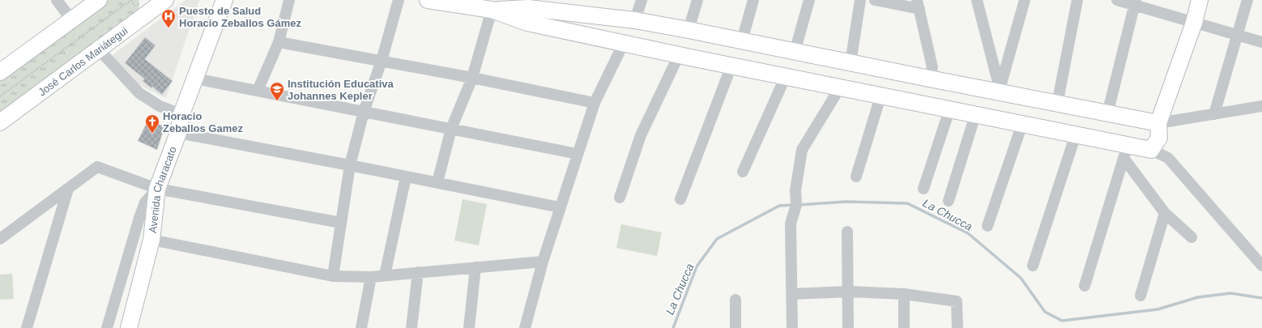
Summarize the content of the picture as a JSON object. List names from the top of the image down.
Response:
{
  "streets": {
    "street": ["José Carlos Mariátegui", "Avenida Characato"]
  },
  "water": ["La Chucca"],
  "places": {
    "hospital": ["Puesto de Salud Horacio Zeballos Gámez"],
    "school or university": ["Institución Educativa Johannes Kepler"],
    "church": ["Horacio Zeballos Gamez"]
  }
}
